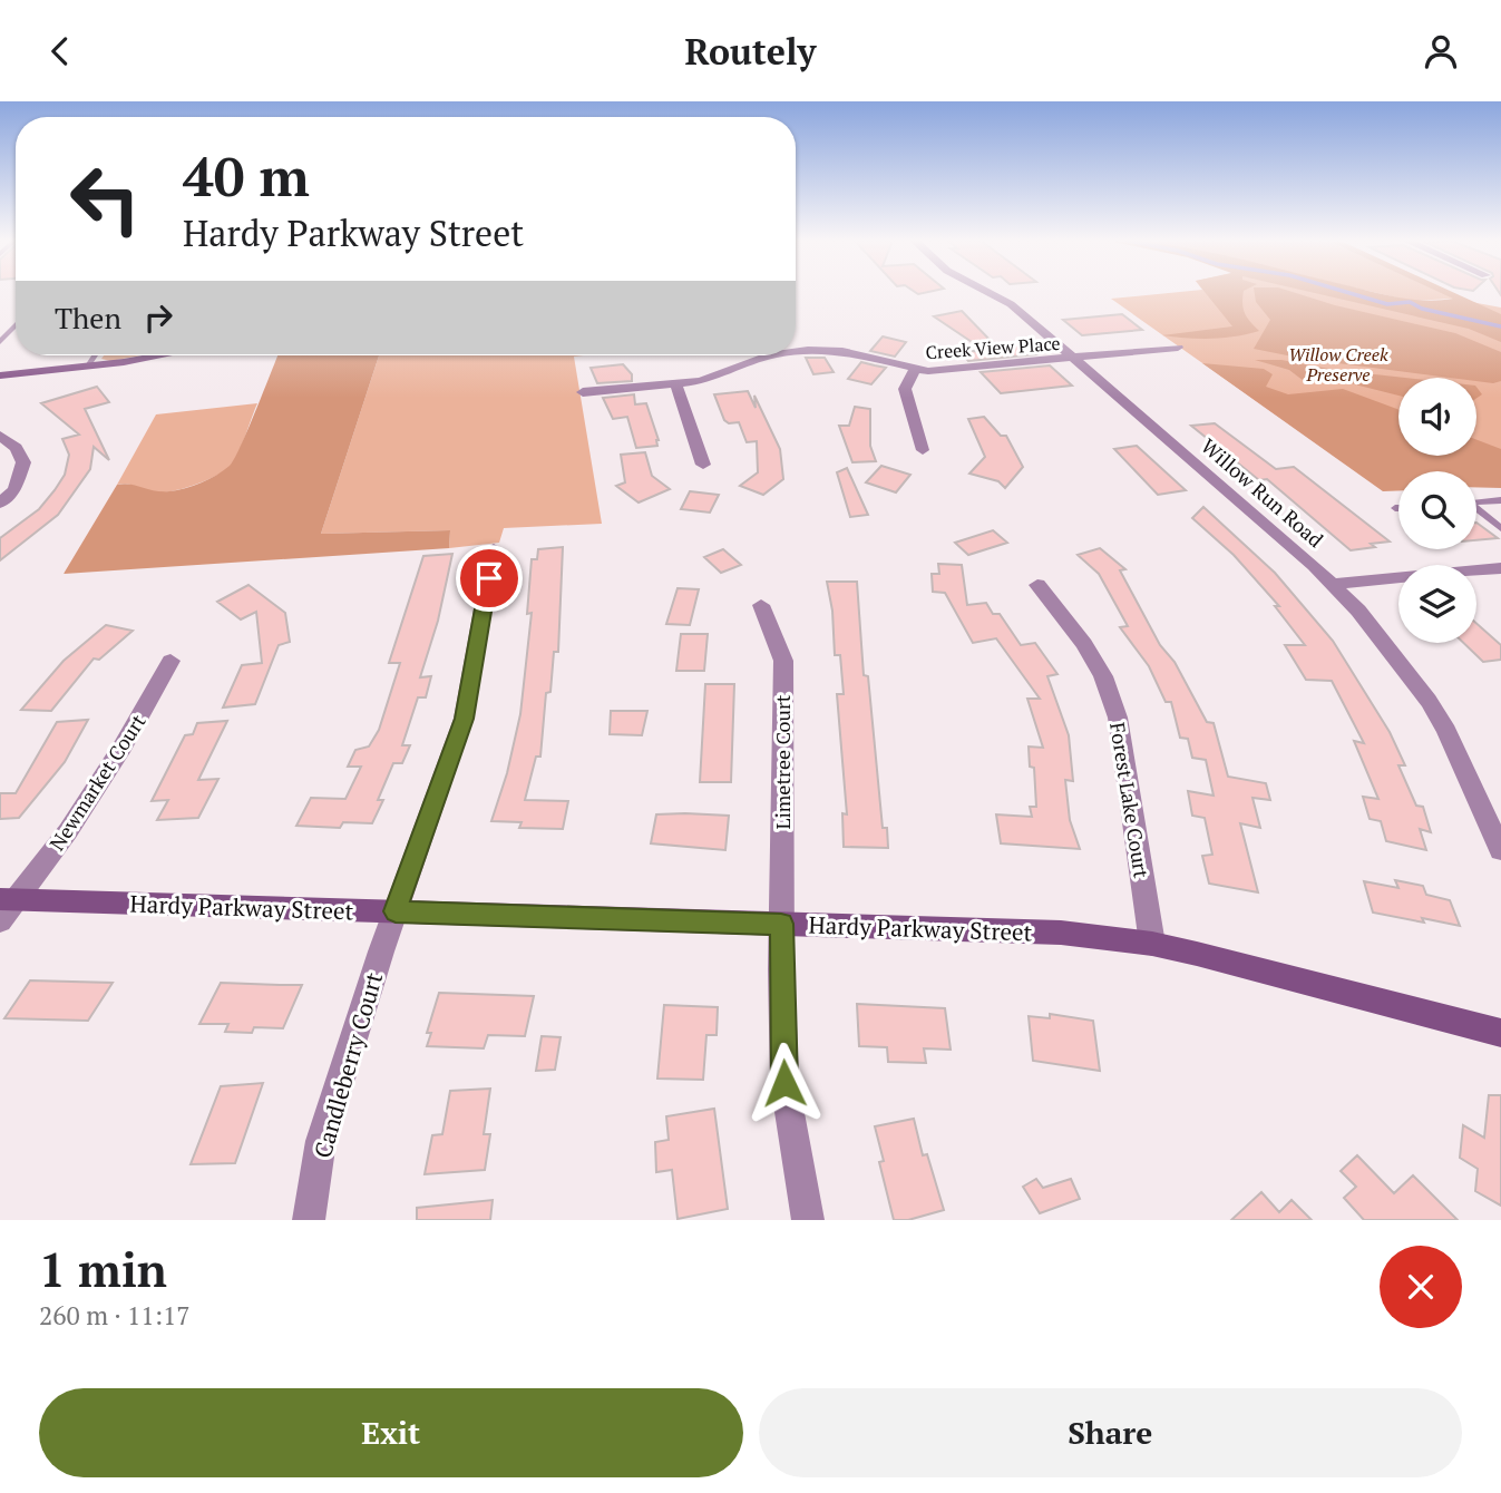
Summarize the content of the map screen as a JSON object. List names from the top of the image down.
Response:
{
  "streets": {
    "main road": ["Hardy Parkway Street"],
    "street": [
      "Creek View Place",
      "Willow Run Road",
      "Limetree Court",
      "Newmarket Court",
      "Forest Lake Court",
      "Candleberry Court"
    ]
  },
  "crossings": [
    ["Creek View Place", "Willow Run Road"],
    ["Limetree Court", "Hardy Parkway Street"],
    ["Newmarket Court", "Hardy Parkway Street"],
    ["Forest Lake Court", "Hardy Parkway Street"],
    ["Hardy Parkway Street", "Candleberry Court"]
  ],
  "parks": ["Willow Creek Preserve"],
  "page": {
    "header": "Routely",
    "turn": ["40 m", "Hardy Parkway Street"],
    "then": "Then",
    "heading": ["1 min", "260 m · 11:17"],
    "buttons": ["Exit", "Share"]
  }
}
